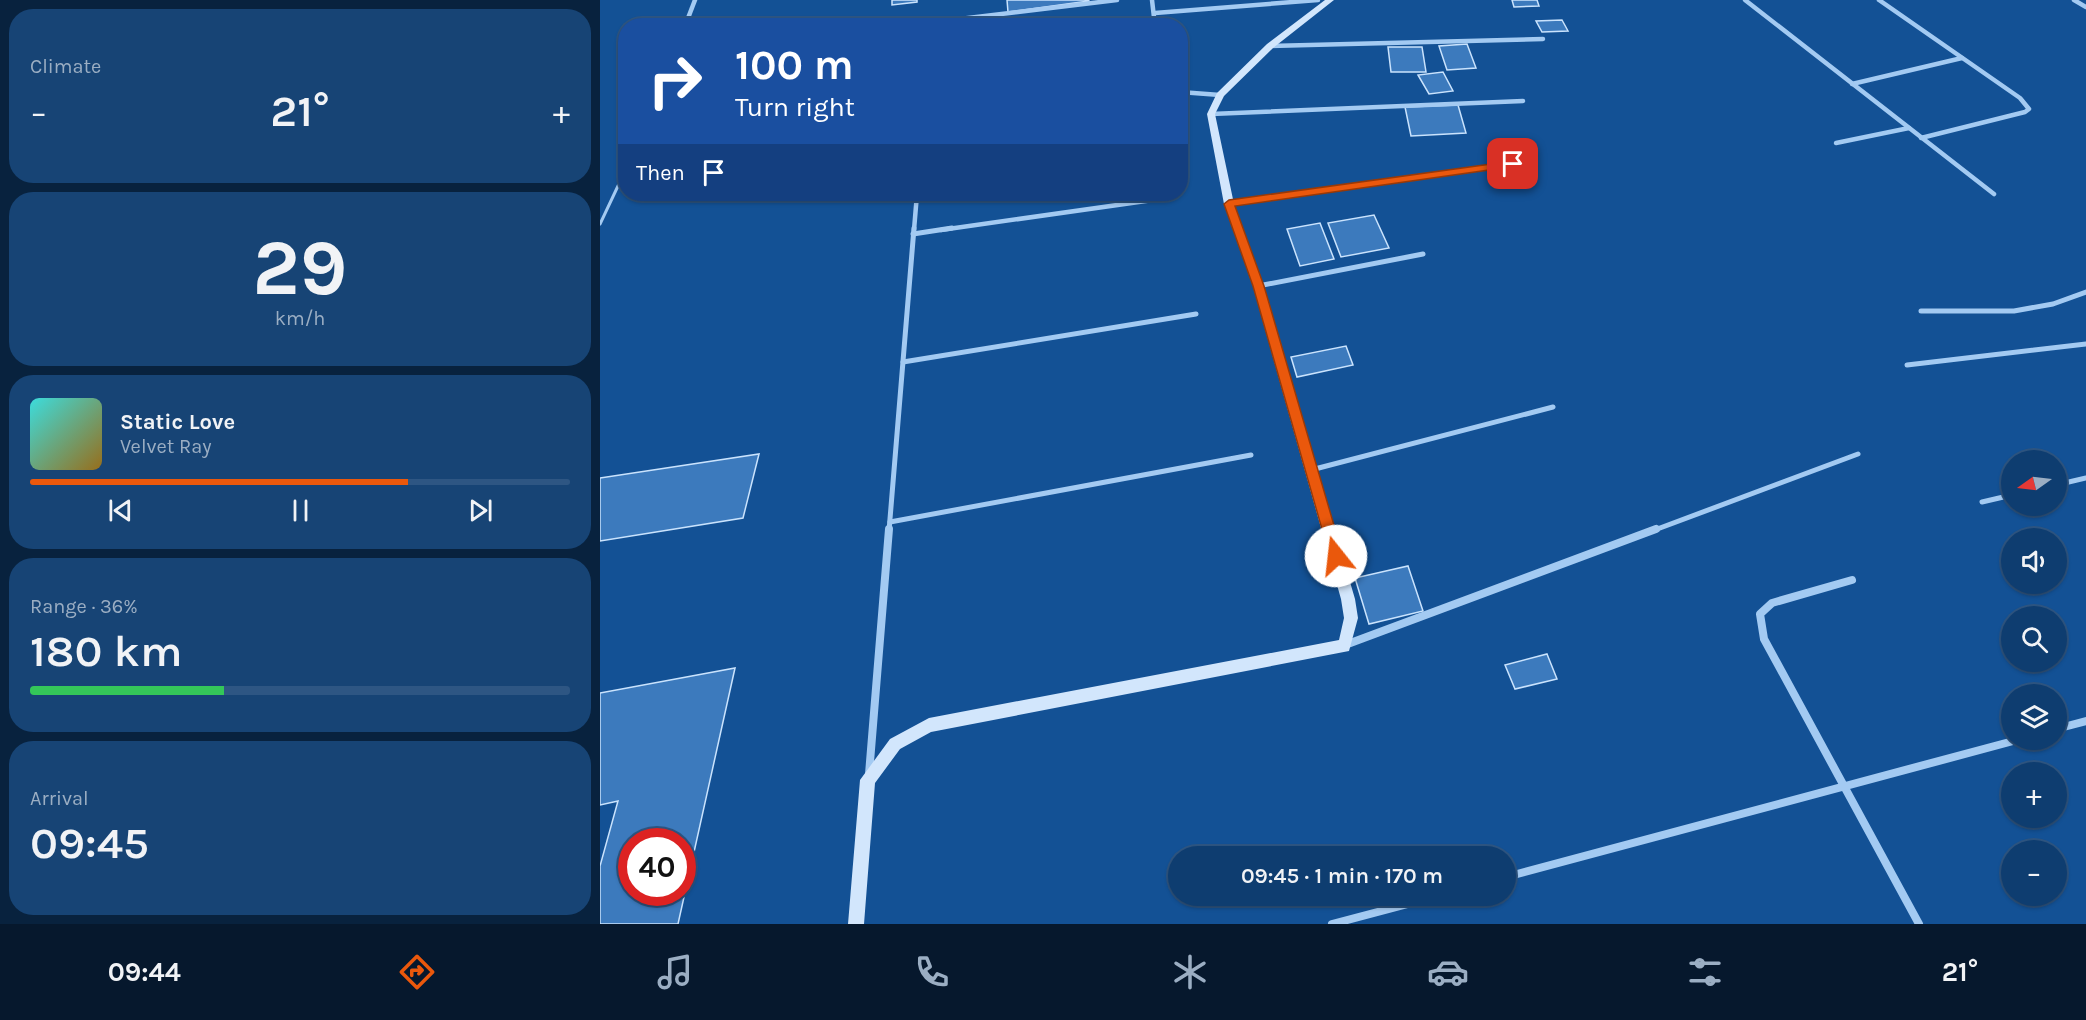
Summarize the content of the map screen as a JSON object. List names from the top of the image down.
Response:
{
  "north": "left",
  "page": {
    "tile": [
      "Climate",
      ["29", "km/h"],
      ["Range · 36%", "180 km"],
      ["Arrival", "09:45"]
    ],
    "turn": ["100 m", "Turn right"],
    "heat": ["−", "21°", "+"],
    "then": "Then",
    "song": ["Static Love", "Velvet Ray"],
    "map_buttons": ["+", "−"],
    "limit": "40",
    "trip": "09:45 · 1 min · 170 m",
    "tabs": ["09:44", "21°"]
  }
}
